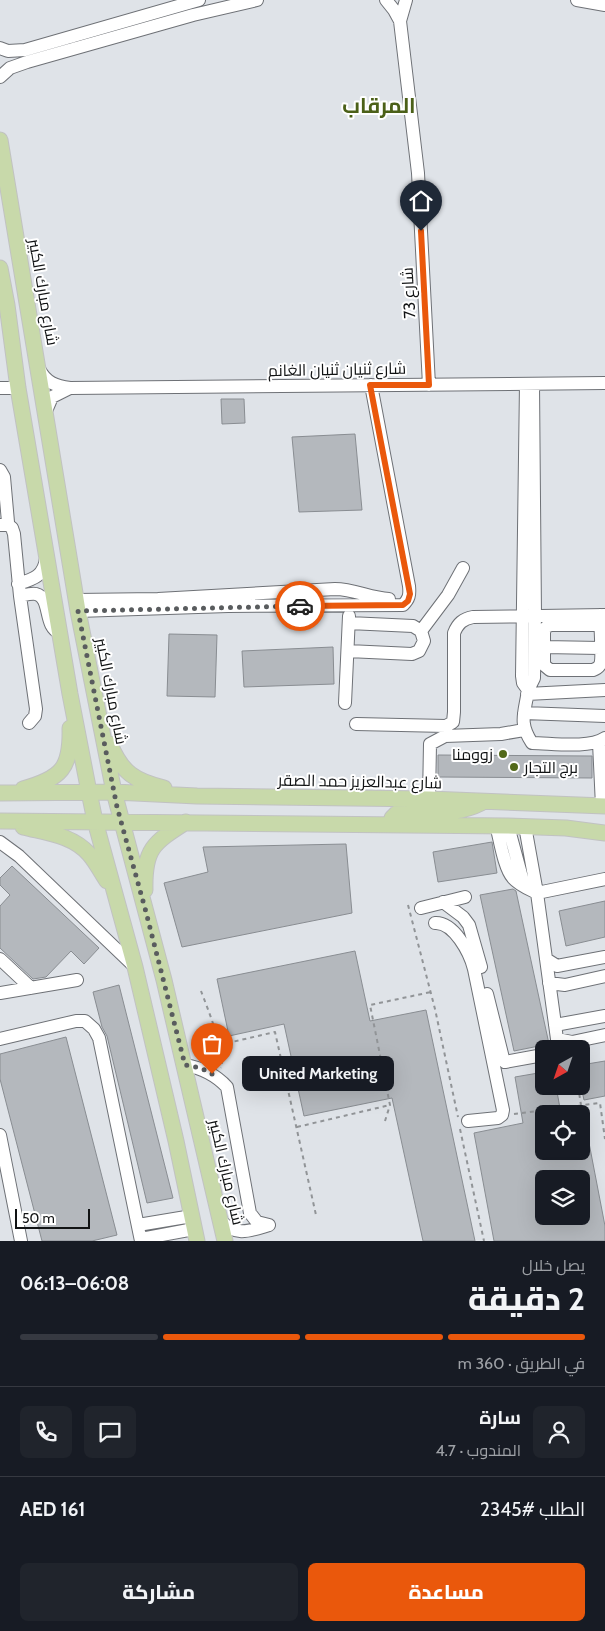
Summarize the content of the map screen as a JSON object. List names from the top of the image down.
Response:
{
  "streets": {
    "main road": ["شارع مبارك الكبير", "شارع عبدالعزيز حمد الصقر"],
    "street": ["شارع 73", "شارع ثنيان ثنيان الغانم"]
  },
  "crossings": [
    ["شارع مبارك الكبير", "شارع عبدالعزيز حمد الصقر"],
    ["شارع 73", "شارع ثنيان ثنيان الغانم"]
  ],
  "districts": ["المرقاب"],
  "places": ["زوومنا", "برج التجار", "United Marketing"],
  "scale_bar": "50 m",
  "north": "bottom left",
  "page": {
    "bubble": "United Marketing",
    "scale": "50 m",
    "heading": ["2 دقيقة", "يصل خلال", "06:08–06:13"],
    "panel": [
      "سارة",
      "المندوب · 4.7",
      "الطلب #2345",
      "AED 161"
    ],
    "bar": "في الطريق · 360 m",
    "buttons": ["مساعدة", "مشاركة"]
  }
}
